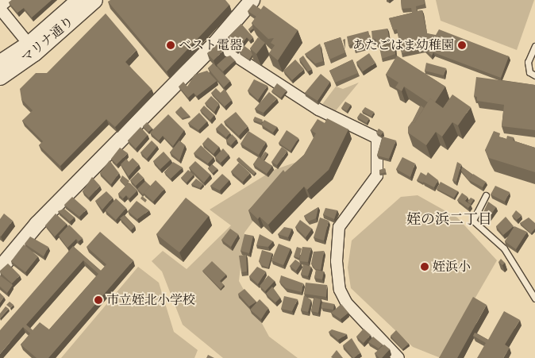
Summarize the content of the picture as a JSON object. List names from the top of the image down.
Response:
{
  "streets": {
    "street": ["マリナ通り"]
  },
  "districts": ["姪の浜二丁目"],
  "places": [
    "ベスト電器",
    "あたごはま幼稚園",
    "姪浜小",
    "市立姪北小学校"
  ]
}
